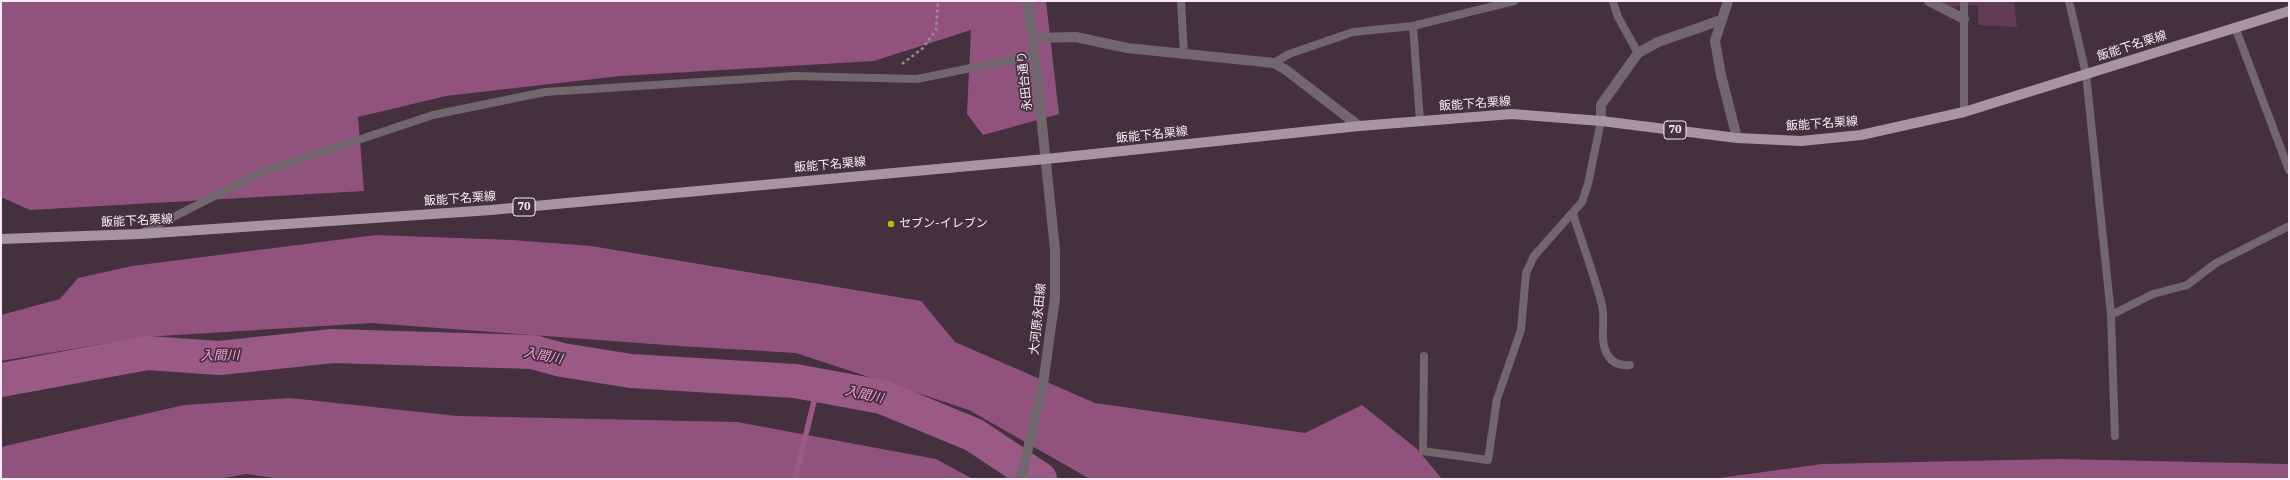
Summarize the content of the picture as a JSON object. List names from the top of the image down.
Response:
{
  "streets": {
    "main road": ["飯能下名栗線", "70"],
    "street": ["永田台通り", "大河原永田線"]
  },
  "crossings": [
    ["飯能下名栗線", "永田台通り"],
    ["飯能下名栗線", "大河原永田線"],
    ["永田台通り", "大河原永田線"]
  ],
  "water": ["入間川"],
  "places": ["セブン-イレブン"]
}
